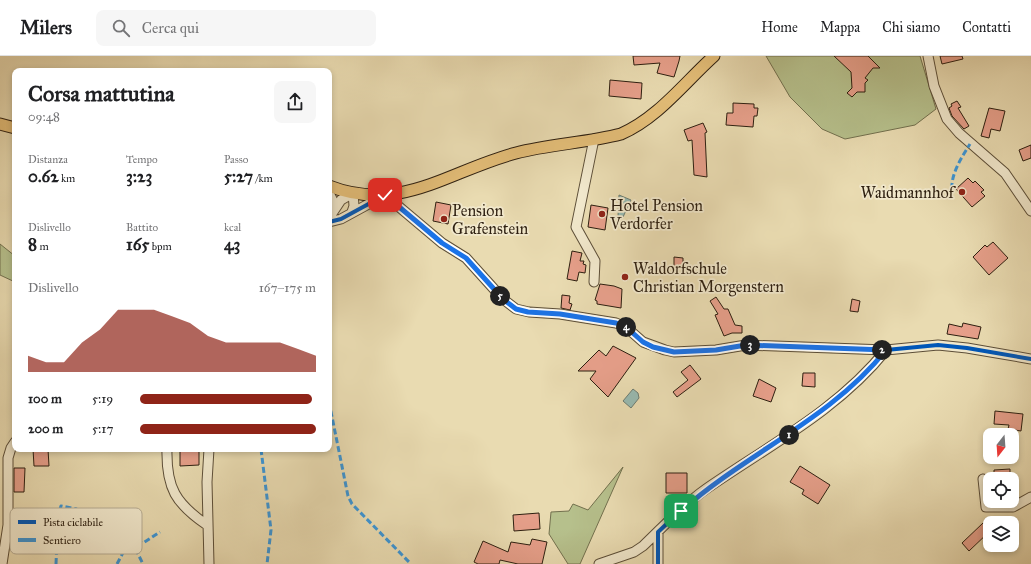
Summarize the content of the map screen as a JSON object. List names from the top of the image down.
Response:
{
  "places": [
    "Waidmannhof",
    "Hotel Pension Verdorfer",
    "Pension Grafenstein",
    "Waldorfschule Christian Morgenstern"
  ],
  "legend": ["Pista ciclabile", "Sentiero"],
  "north": "bottom",
  "page": {
    "header": "Milers",
    "search": "Cerca qui",
    "nav": [
      "Home",
      "Mappa",
      "Chi siamo",
      "Contatti"
    ],
    "heading": ["Corsa mattutina", "09:48"],
    "stats": [
      ["Distanza", "0.62 km"],
      ["Tempo", "3:23"],
      ["Passo", "5:27 /km"],
      ["Dislivello", "8 m"],
      ["Battito", "165 bpm"],
      ["kcal", "43"]
    ],
    "chart": ["Dislivello", "167–175 m"],
    "pins": [
      "5",
      "4",
      "3",
      "2",
      "1"
    ],
    "list": [
      {
        "name": "100 m",
        "note": "5:19"
      },
      {
        "name": "200 m",
        "note": "5:17"
      }
    ]
  }
}
